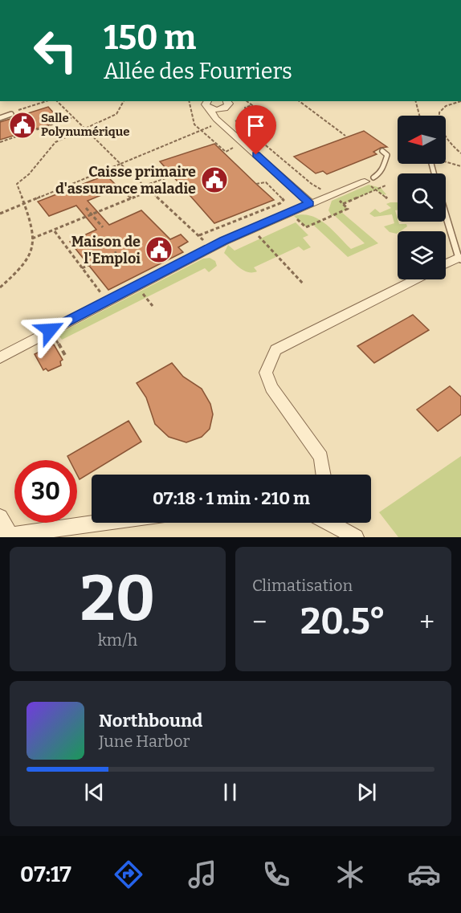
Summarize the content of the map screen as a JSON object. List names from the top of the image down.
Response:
{
  "places": {
    "public building": ["Salle Polynumérique", "Caisse primaire d'assurance maladie", "Maison de l'Emploi"]
  },
  "north": "left",
  "page": {
    "turn": ["150 m", "Allée des Fourriers"],
    "limit": "30",
    "trip": "07:18 · 1 min · 210 m",
    "tile": [
      ["20", "km/h"],
      "Climatisation"
    ],
    "heat": ["−", "20.5°", "+"],
    "song": ["Northbound", "June Harbor"],
    "tabs": "07:17"
  }
}
